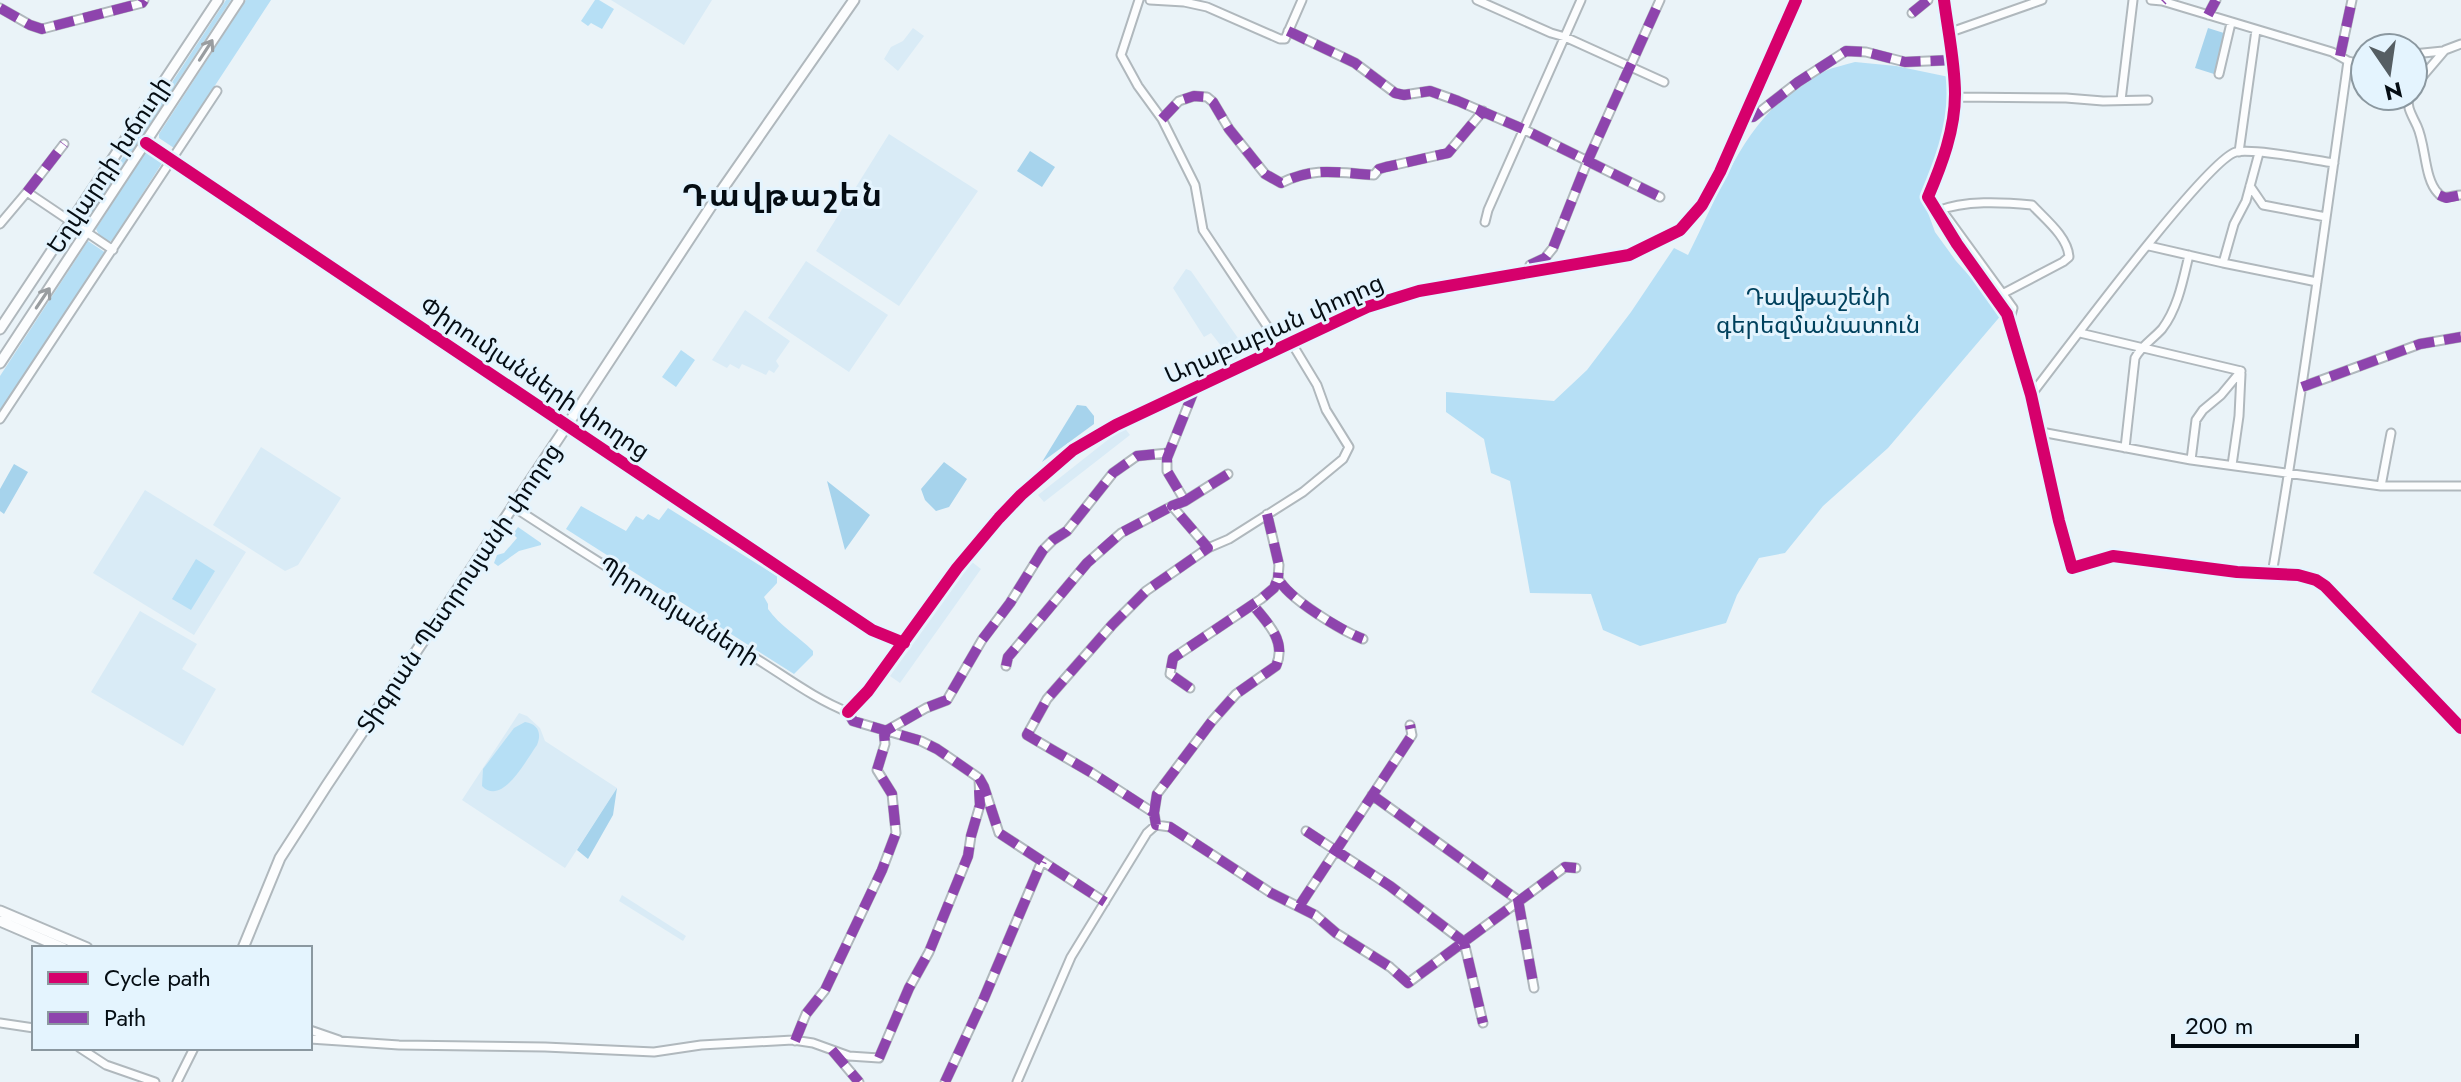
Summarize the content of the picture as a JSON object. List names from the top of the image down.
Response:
{
  "streets": {
    "main road": ["Եղվարդի խճուղի", "Տիգրան Պետրոսյանի փողոց"],
    "street": ["Աղաբաբյան փողոց", "Փիրումյանների փողոց", "Պիրումյանների"]
  },
  "crossings": [
    ["Եղվարդի խճուղի", "Փիրումյանների փողոց"],
    ["Աղաբաբյան փողոց", "Փիրումյանների փողոց"],
    ["Աղաբաբյան փողոց", "Պիրումյանների"],
    ["Փիրումյանների փողոց", "Տիգրան Պետրոսյանի փողոց"],
    ["Տիգրան Պետրոսյանի փողոց", "Պիրումյանների"]
  ],
  "districts": ["Դավթաշեն"],
  "parks": ["Դավթաշենի գերեզմանատուն"],
  "legend": ["Cycle path", "Path"],
  "scale_bar": "200 m",
  "north": "bottom"
}
